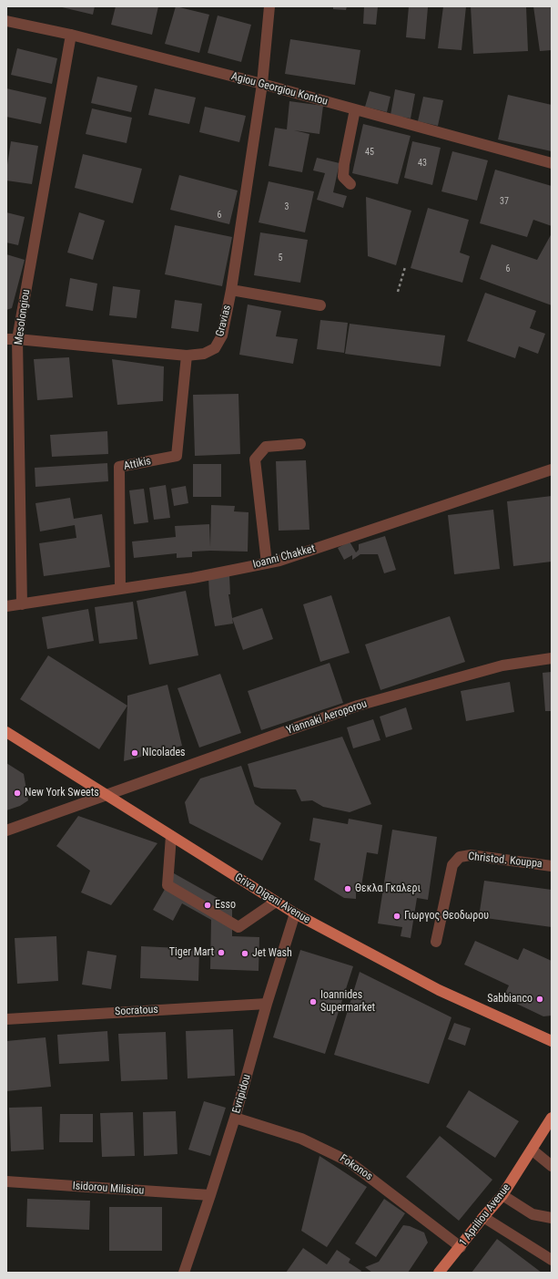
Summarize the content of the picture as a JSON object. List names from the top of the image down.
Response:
{
  "streets": {
    "main road": ["Griva Digeni Avenue", "1 Apriliou Avenue"],
    "street": [
      "Agiou Georgiou Kontou",
      "Mesolongiou",
      "Gravias",
      "Attikis",
      "Ioanni Chakket",
      "Yiannaki Aeroporou",
      "Christod. Kouppa",
      "Socratous",
      "Evripidou",
      "Fokonos",
      "Isidorou Milisiou"
    ]
  },
  "crossings": [
    ["Agiou Georgiou Kontou", "Mesolongiou"],
    ["Agiou Georgiou Kontou", "Gravias"],
    ["Mesolongiou", "Gravias"],
    ["Mesolongiou", "Ioanni Chakket"],
    ["Gravias", "Attikis"],
    ["Attikis", "Ioanni Chakket"],
    ["Yiannaki Aeroporou", "Griva Digeni Avenue"],
    ["Griva Digeni Avenue", "Evripidou"],
    ["Socratous", "Evripidou"],
    ["Evripidou", "Fokonos"],
    ["Evripidou", "Isidorou Milisiou"],
    ["Fokonos", "1 Apriliou Avenue"]
  ],
  "places": [
    "NIcolades",
    "New York Sweets",
    "Θεκλα Γκαλερι",
    "Esso",
    "Γιωργος Θεοδωρου",
    "Tiger Mart",
    "Jet Wash",
    "Sabbianco",
    "Ioannides Supermarket"
  ],
  "house_numbers": [
    "45",
    "43",
    "37",
    "3",
    "6",
    "5",
    "6"
  ]
}
